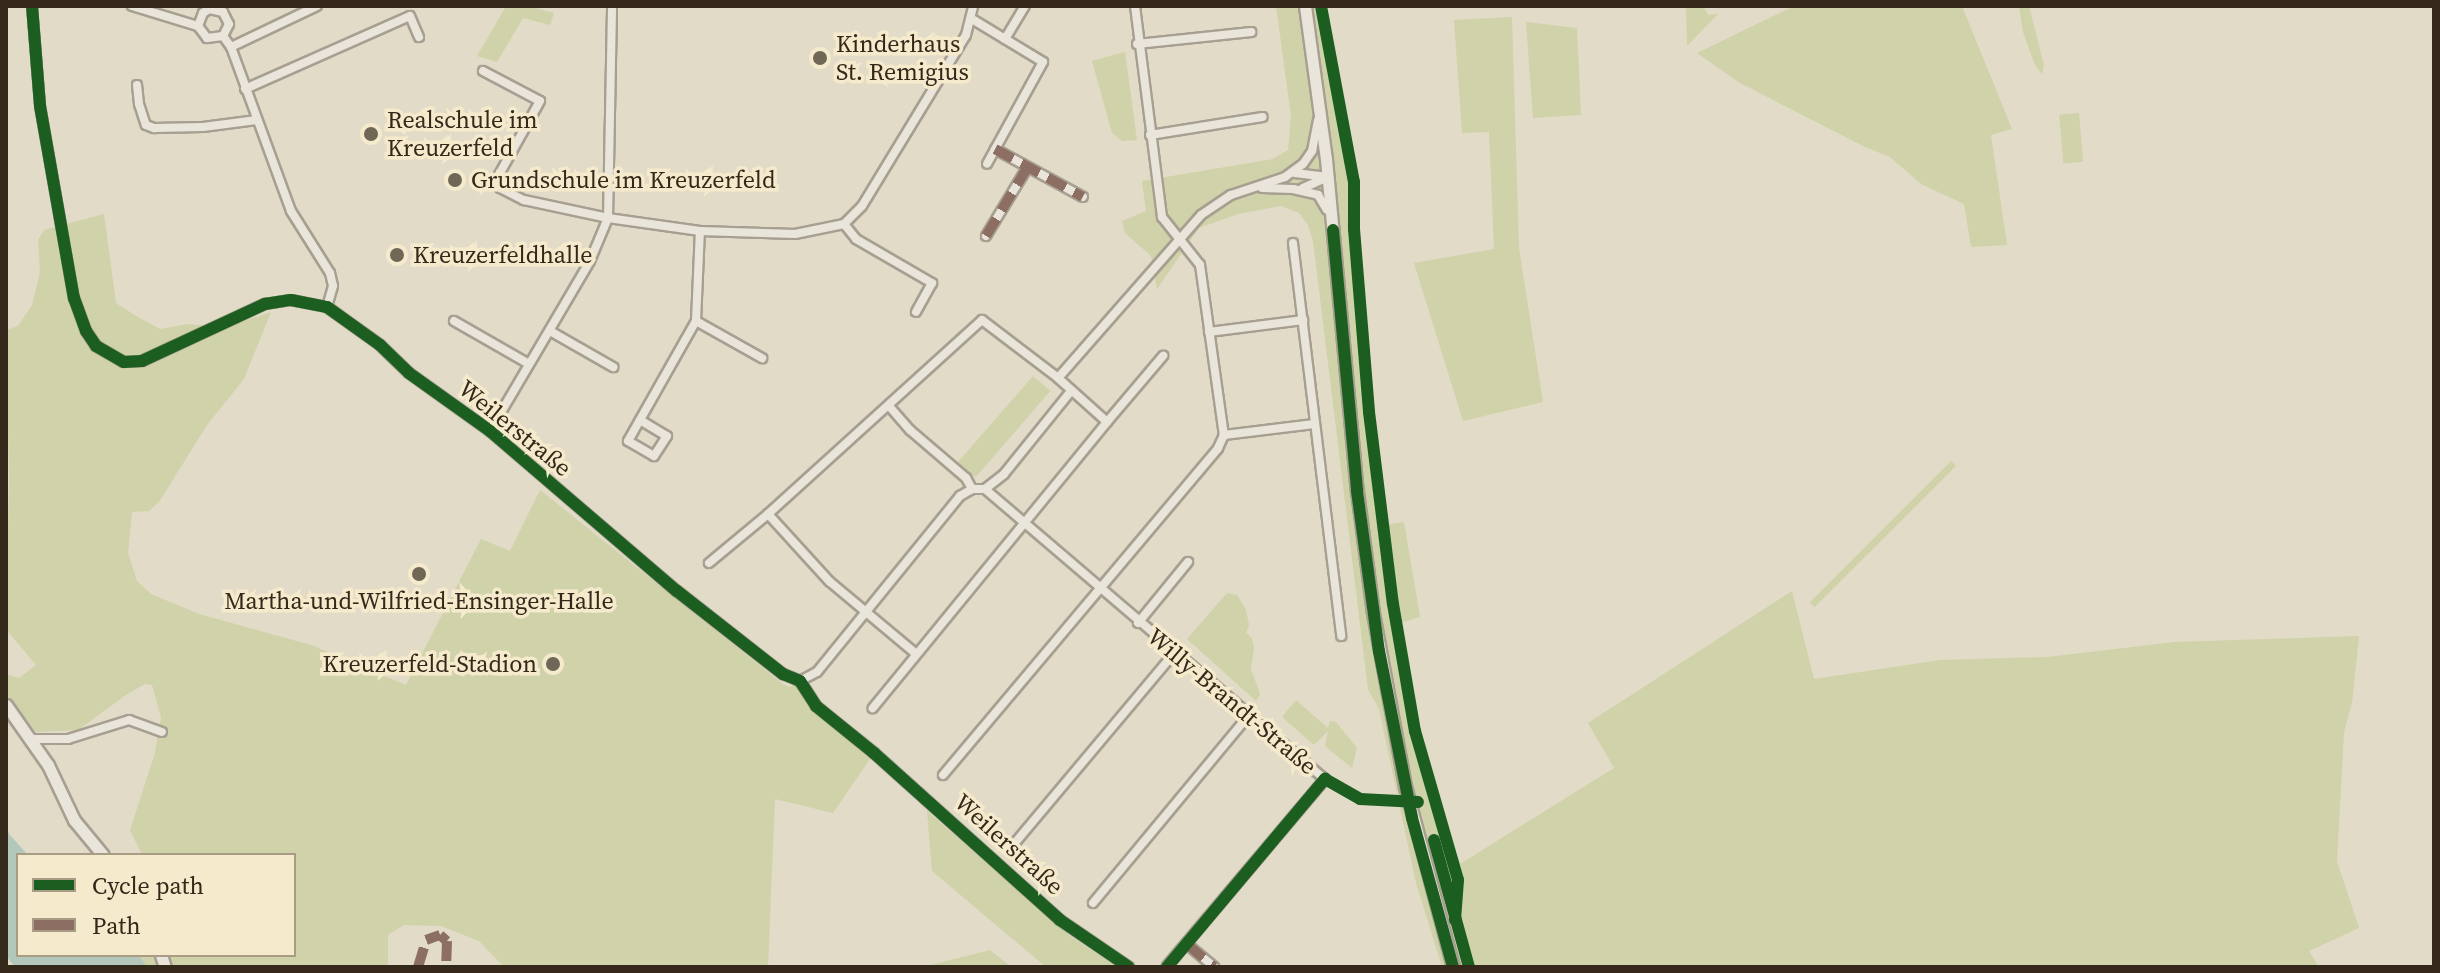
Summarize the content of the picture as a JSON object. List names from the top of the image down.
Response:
{
  "streets": {
    "street": ["Weilerstraße", "Willy-Brandt-Straße"]
  },
  "places": [
    "Kinderhaus St. Remigius",
    "Realschule im Kreuzerfeld",
    "Grundschule im Kreuzerfeld",
    "Kreuzerfeldhalle",
    "Martha-und-Wilfried-Ensinger-Halle",
    "Kreuzerfeld-Stadion"
  ],
  "legend": ["Cycle path", "Path"]
}
